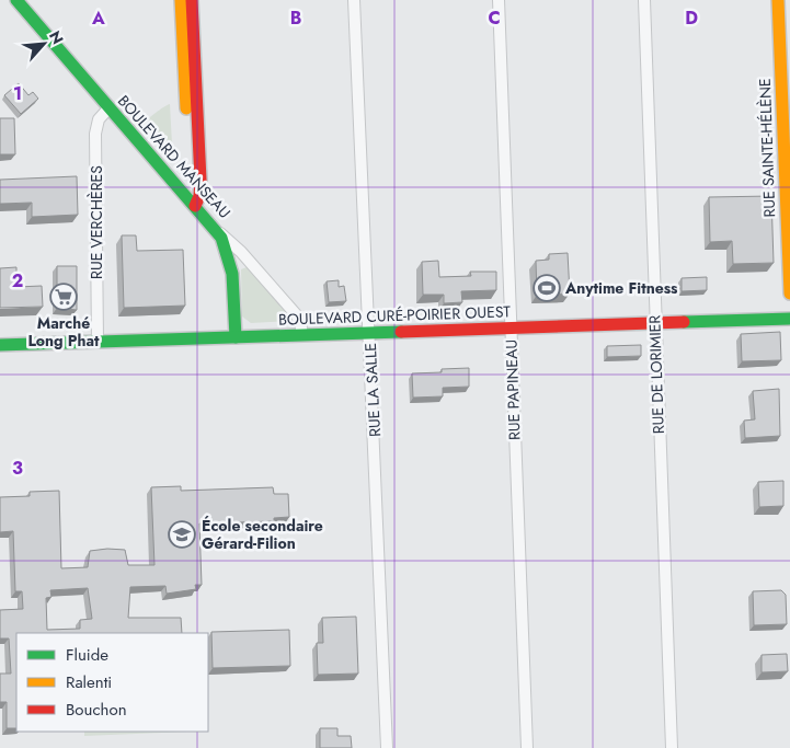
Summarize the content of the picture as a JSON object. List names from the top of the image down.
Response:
{
  "streets": {
    "street": [
      "RUE SAINTE-HÉLÈNE",
      "BOULEVARD MANSEAU",
      "RUE VERCHÈRES",
      "BOULEVARD CURÉ-POIRIER OUEST",
      "RUE DE LORIMIER",
      "RUE LA SALLE",
      "RUE PAPINEAU"
    ]
  },
  "crossings": [
    ["BOULEVARD MANSEAU", "RUE VERCHÈRES"],
    ["BOULEVARD MANSEAU", "BOULEVARD CURÉ-POIRIER OUEST"],
    ["RUE VERCHÈRES", "BOULEVARD CURÉ-POIRIER OUEST"],
    ["BOULEVARD CURÉ-POIRIER OUEST", "RUE DE LORIMIER"],
    ["BOULEVARD CURÉ-POIRIER OUEST", "RUE LA SALLE"],
    ["BOULEVARD CURÉ-POIRIER OUEST", "RUE PAPINEAU"]
  ],
  "places": {
    "sports": ["Anytime Fitness"],
    "supermarket": ["Marché Long Phat"],
    "school or university": ["École secondaire Gérard-Filion"]
  },
  "legend": ["Fluide", "Ralenti", "Bouchon"],
  "north": "top right",
  "grid": {
    "columns": [
      "A",
      "B",
      "C",
      "D"
    ],
    "rows": ["1", "2", "3"]
  }
}
